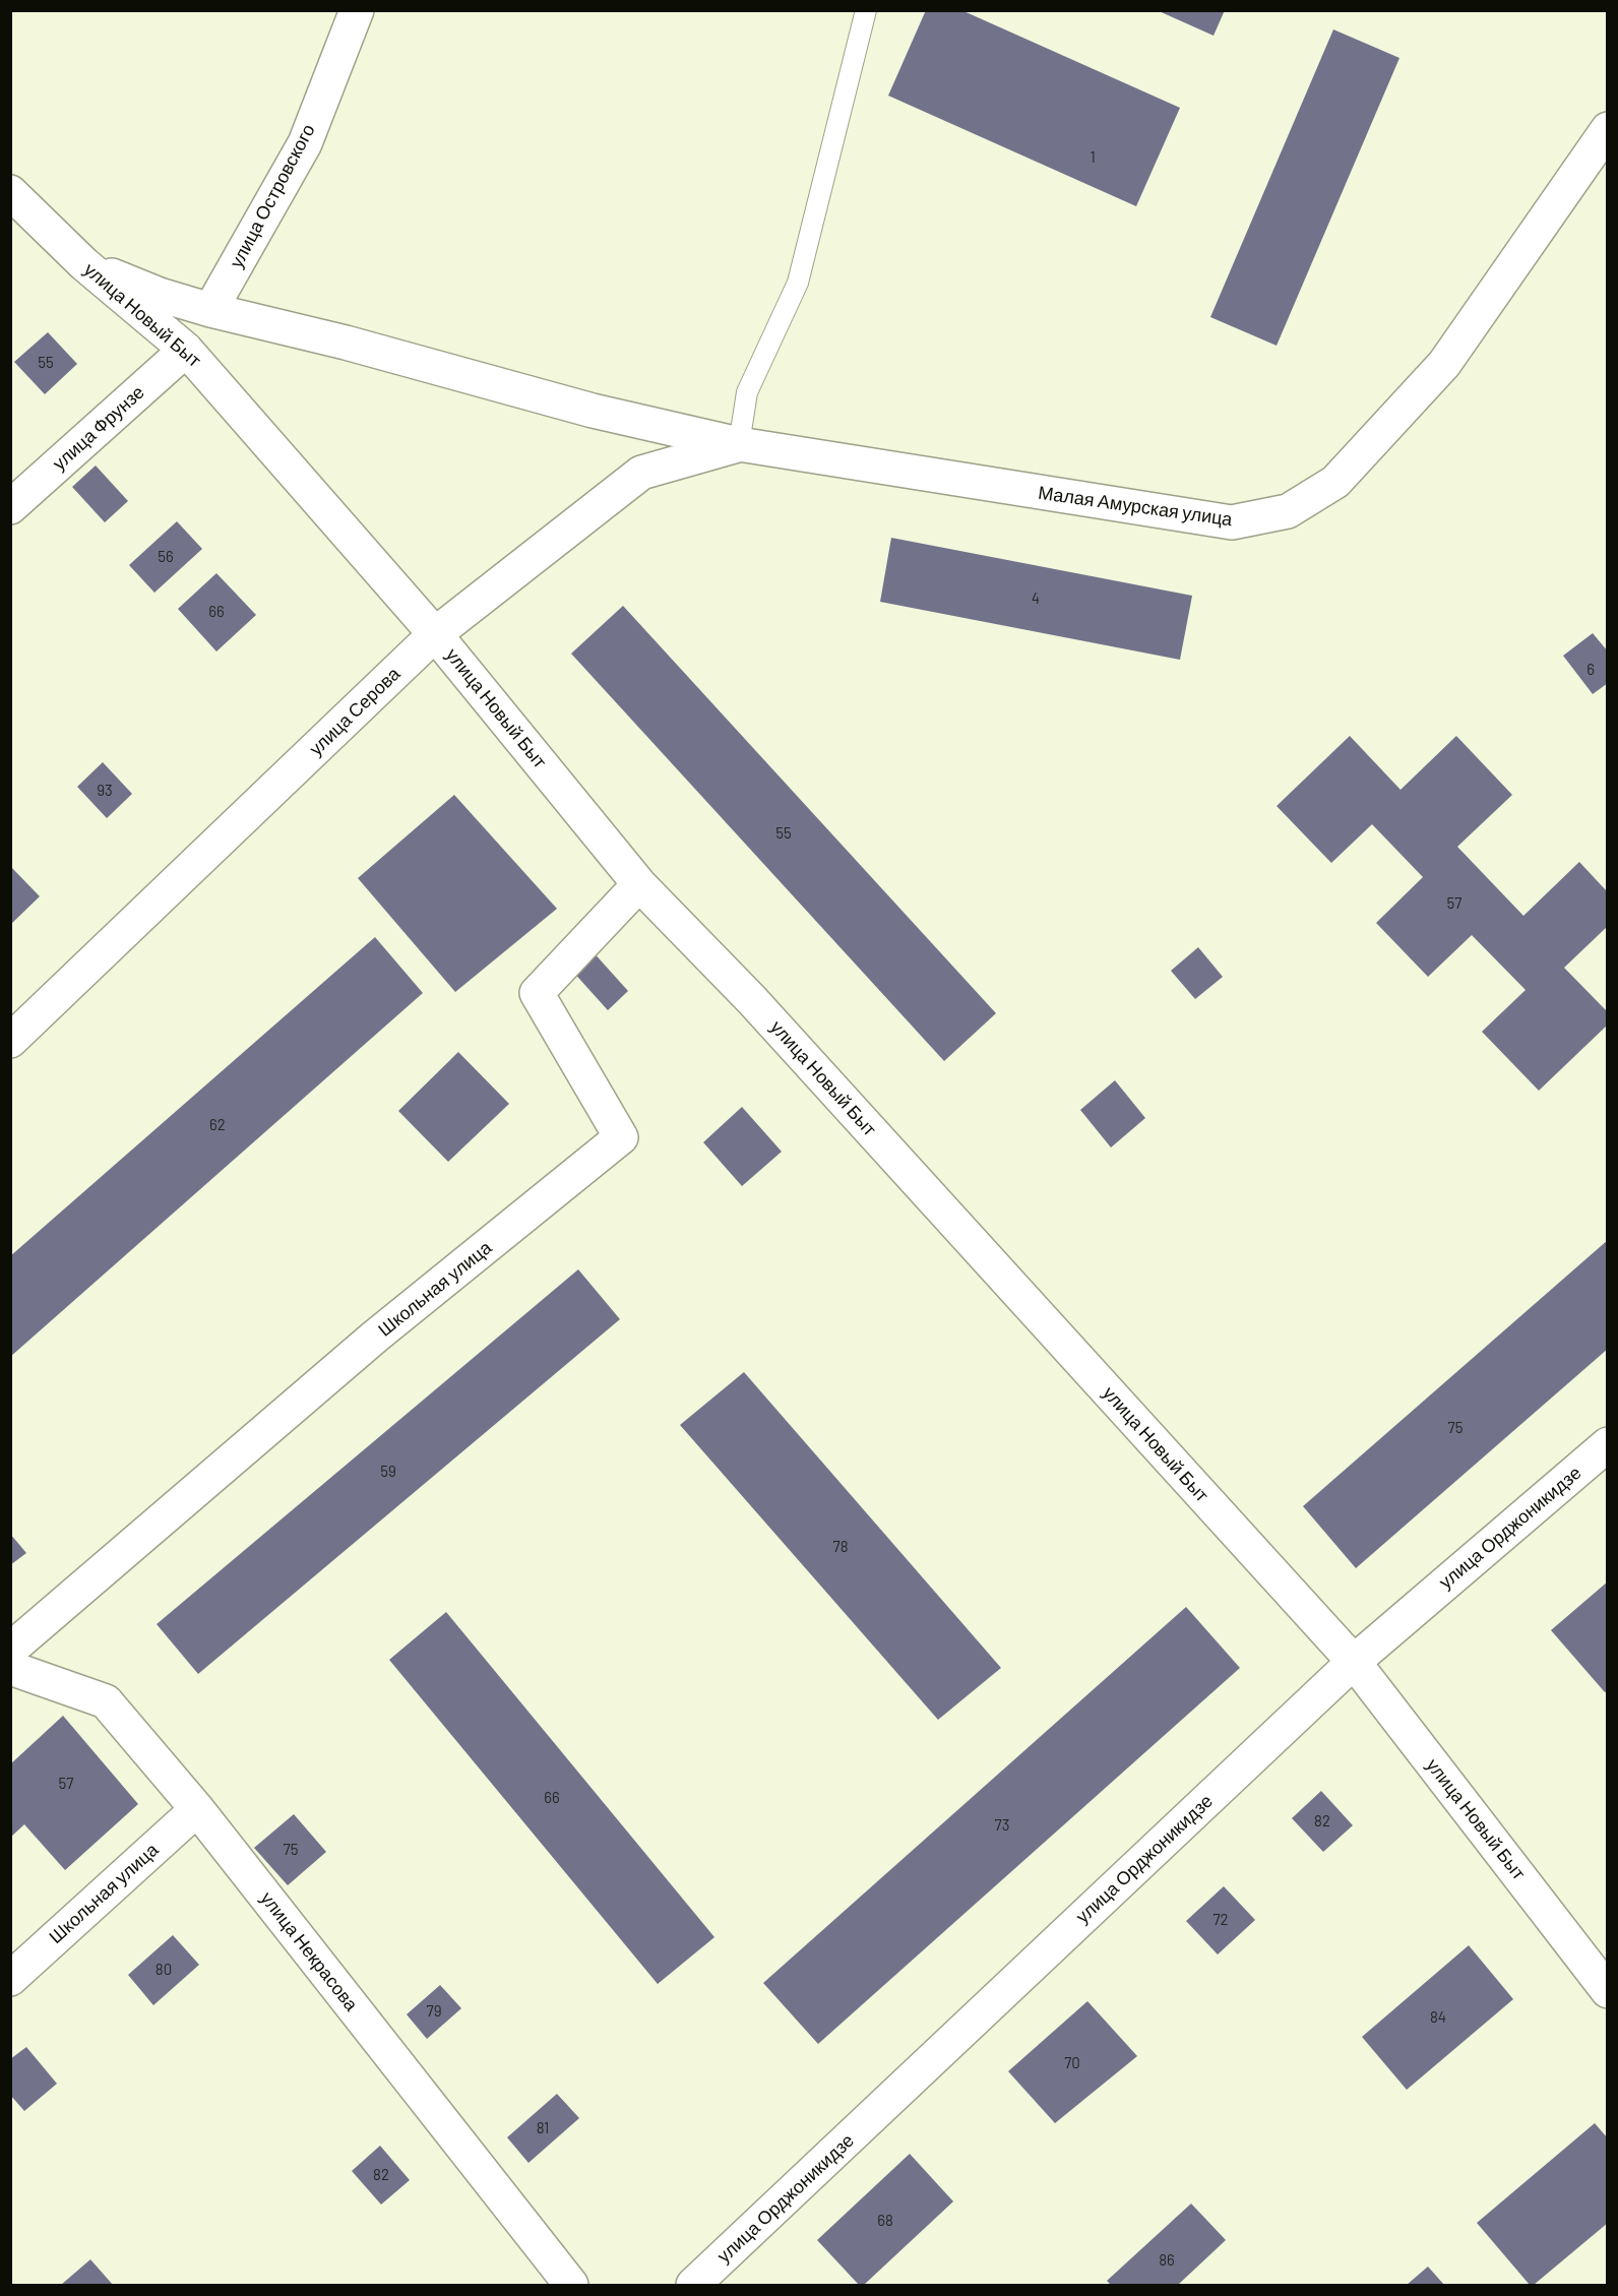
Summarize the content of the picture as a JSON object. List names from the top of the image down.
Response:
{
  "streets": {
    "street": [
      "улица Островского",
      "улица Новый Быт",
      "улица Фрунзе",
      "Малая Амурская улица",
      "улица Серова",
      "Школьная улица",
      "улица Орджоникидзе",
      "улица Некрасова"
    ]
  },
  "crossings": [
    ["улица Островского", "Малая Амурская улица"],
    ["улица Новый Быт", "улица Фрунзе"],
    ["улица Новый Быт", "Малая Амурская улица"],
    ["улица Новый Быт", "улица Серова"],
    ["улица Новый Быт", "Школьная улица"],
    ["улица Новый Быт", "улица Орджоникидзе"],
    ["Малая Амурская улица", "улица Серова"],
    ["Школьная улица", "улица Некрасова"]
  ],
  "house_numbers": [
    "1",
    "55",
    "56",
    "4",
    "66",
    "6",
    "93",
    "55",
    "57",
    "62",
    "75",
    "59",
    "78",
    "57",
    "66",
    "82",
    "73",
    "75",
    "72",
    "80",
    "79",
    "84",
    "70",
    "81",
    "82",
    "68",
    "86"
  ]
}
